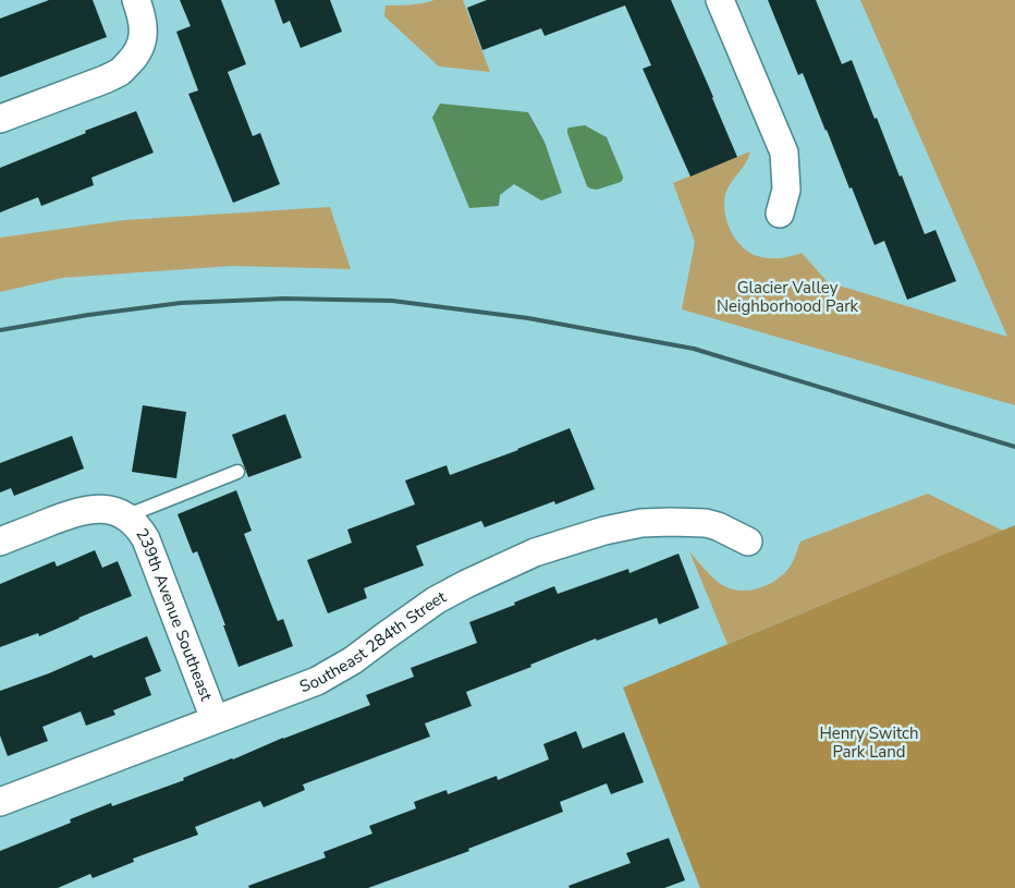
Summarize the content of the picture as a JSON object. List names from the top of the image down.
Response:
{
  "streets": {
    "street": ["239th Avenue Southeast", "Southeast 284th Street"]
  },
  "crossings": [
    ["239th Avenue Southeast", "Southeast 284th Street"]
  ],
  "parks": ["Glacier Valley Neighborhood Park", "Henry Switch Park Land"]
}
